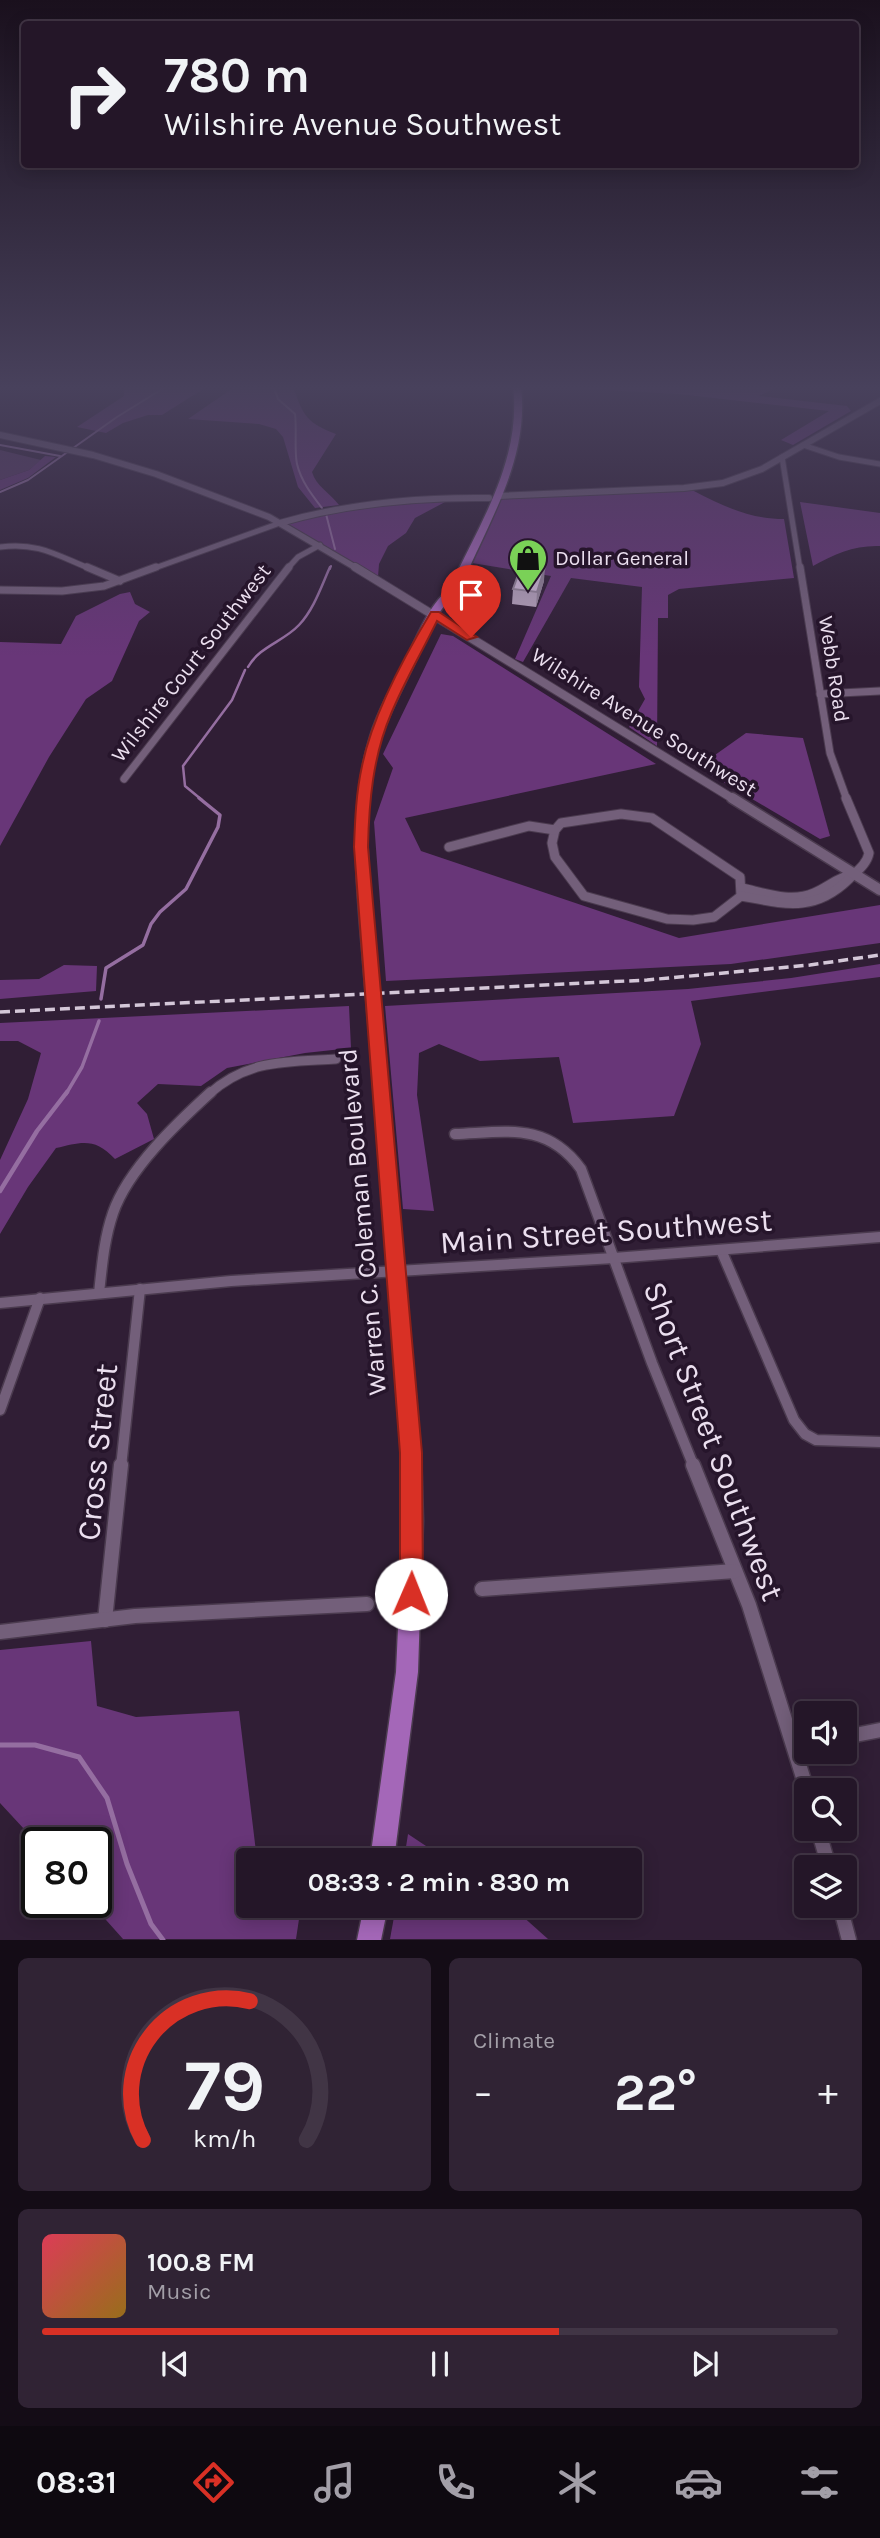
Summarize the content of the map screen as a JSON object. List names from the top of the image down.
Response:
{
  "streets": {
    "highway": ["Warren C. Coleman Boulevard"],
    "street": [
      "Wilshire Court Southwest",
      "Webb Road",
      "Wilshire Avenue Southwest",
      "Main Street Southwest",
      "Short Street Southwest",
      "Cross Street"
    ]
  },
  "crossings": [
    ["Wilshire Court Southwest", "Wilshire Avenue Southwest"],
    ["Webb Road", "Wilshire Avenue Southwest"],
    ["Wilshire Avenue Southwest", "Warren C. Coleman Boulevard"],
    ["Warren C. Coleman Boulevard", "Main Street Southwest"],
    ["Main Street Southwest", "Short Street Southwest"],
    ["Main Street Southwest", "Cross Street"]
  ],
  "places": {
    "shop": ["Dollar General"]
  },
  "page": {
    "turn": ["780 m", "Wilshire Avenue Southwest"],
    "limit": "80",
    "trip": "08:33 · 2 min · 830 m",
    "tile": "Climate",
    "heat": ["−", "22°", "+"],
    "song": ["100.8 FM", "Music"],
    "tabs": "08:31",
    "gauge": ["79", "km/h"]
  }
}
